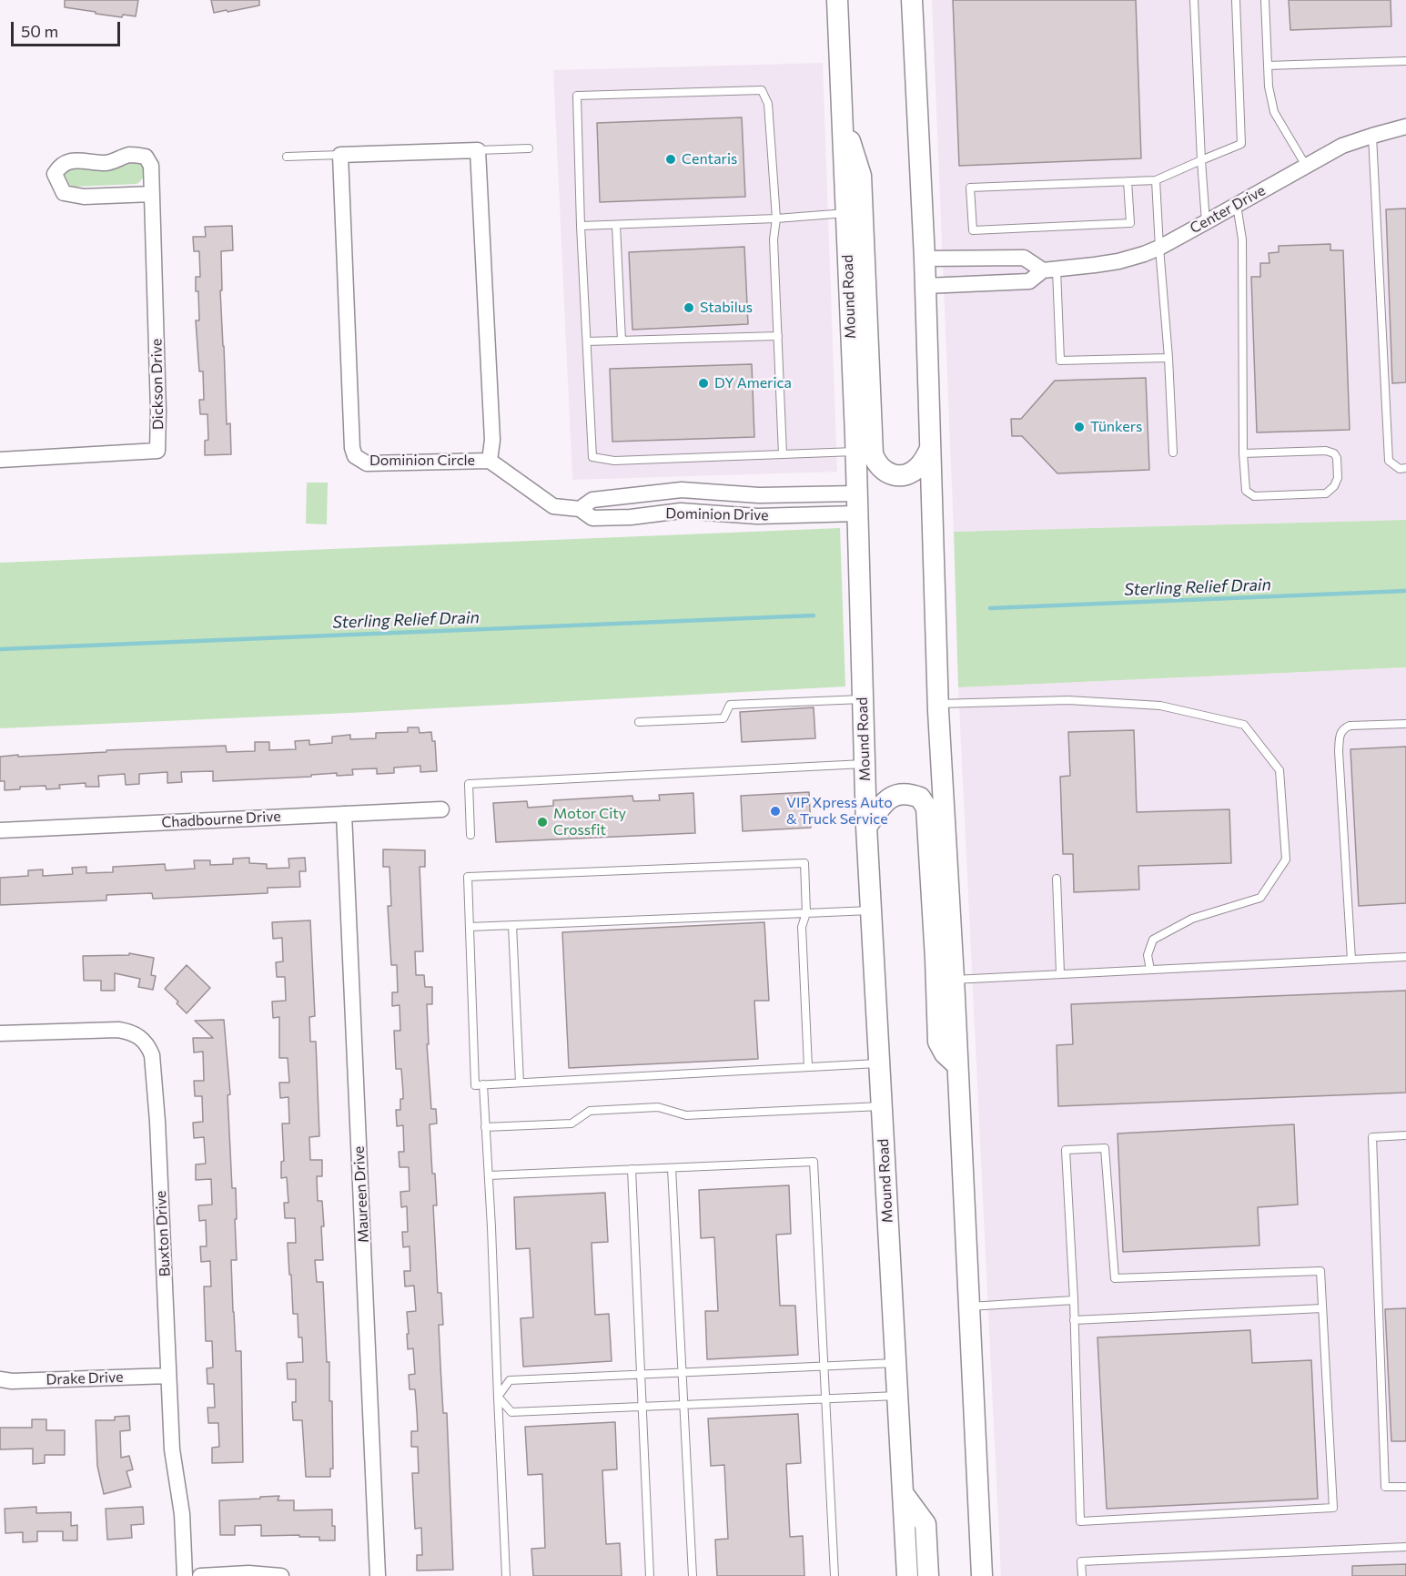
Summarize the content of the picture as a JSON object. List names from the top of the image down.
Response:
{
  "streets": {
    "main road": ["Mound Road"],
    "street": [
      "Center Drive",
      "Dickson Drive",
      "Dominion Circle",
      "Dominion Drive",
      "Chadbourne Drive",
      "Maureen Drive",
      "Buxton Drive",
      "Drake Drive"
    ]
  },
  "crossings": [
    ["Mound Road", "Dominion Drive"],
    ["Dominion Circle", "Dominion Drive"],
    ["Chadbourne Drive", "Maureen Drive"],
    ["Buxton Drive", "Drake Drive"]
  ],
  "water": ["Sterling Relief Drain"],
  "places": [
    "Centaris",
    "Stabilus",
    "DY America",
    "Tünkers",
    "VIP Xpress Auto & Truck Service",
    "Motor City Crossfit"
  ],
  "scale_bar": "50 m"
}
